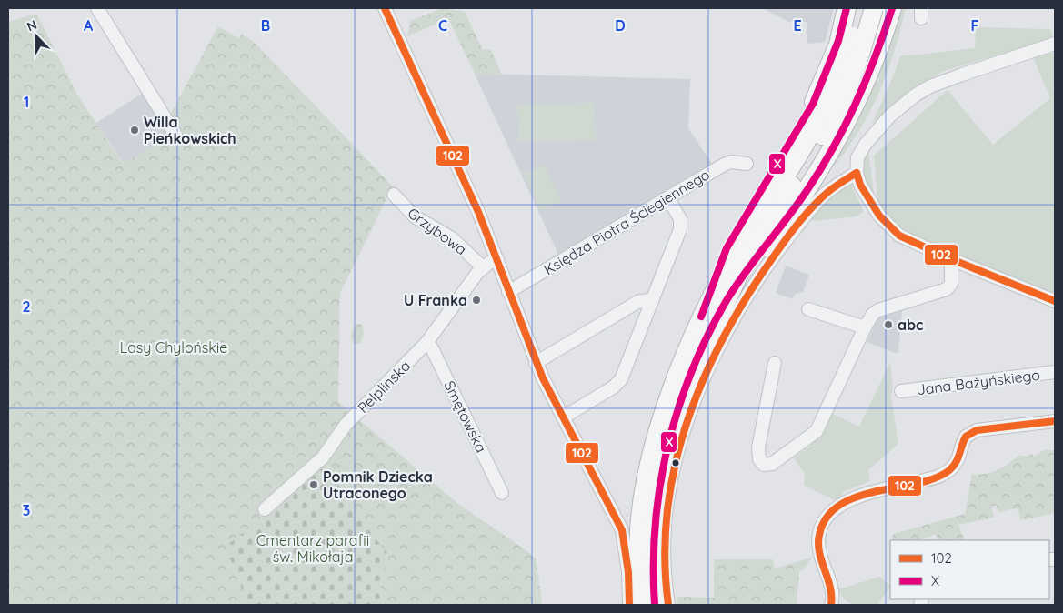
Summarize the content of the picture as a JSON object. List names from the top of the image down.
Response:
{
  "streets": {
    "street": [
      "Księdza Piotra Ściegiennego",
      "Grzybowa",
      "Jana Bażyńskiego",
      "Pelplińska",
      "Smętowska"
    ]
  },
  "crossings": [
    ["Grzybowa", "Pelplińska"],
    ["Pelplińska", "Smętowska"]
  ],
  "parks": ["Lasy Chylońskie", "Cmentarz parafii św. Mikołaja"],
  "places": [
    "Willa Pieńkowskich",
    "U Franka",
    "abc",
    "Pomnik Dziecka Utraconego"
  ],
  "lines": ["transit line 102", "transit line X"],
  "legend": ["102", "X"],
  "north": "top left",
  "grid": {
    "columns": [
      "A",
      "B",
      "C",
      "D",
      "E",
      "F"
    ],
    "rows": ["1", "2", "3"]
  }
}
